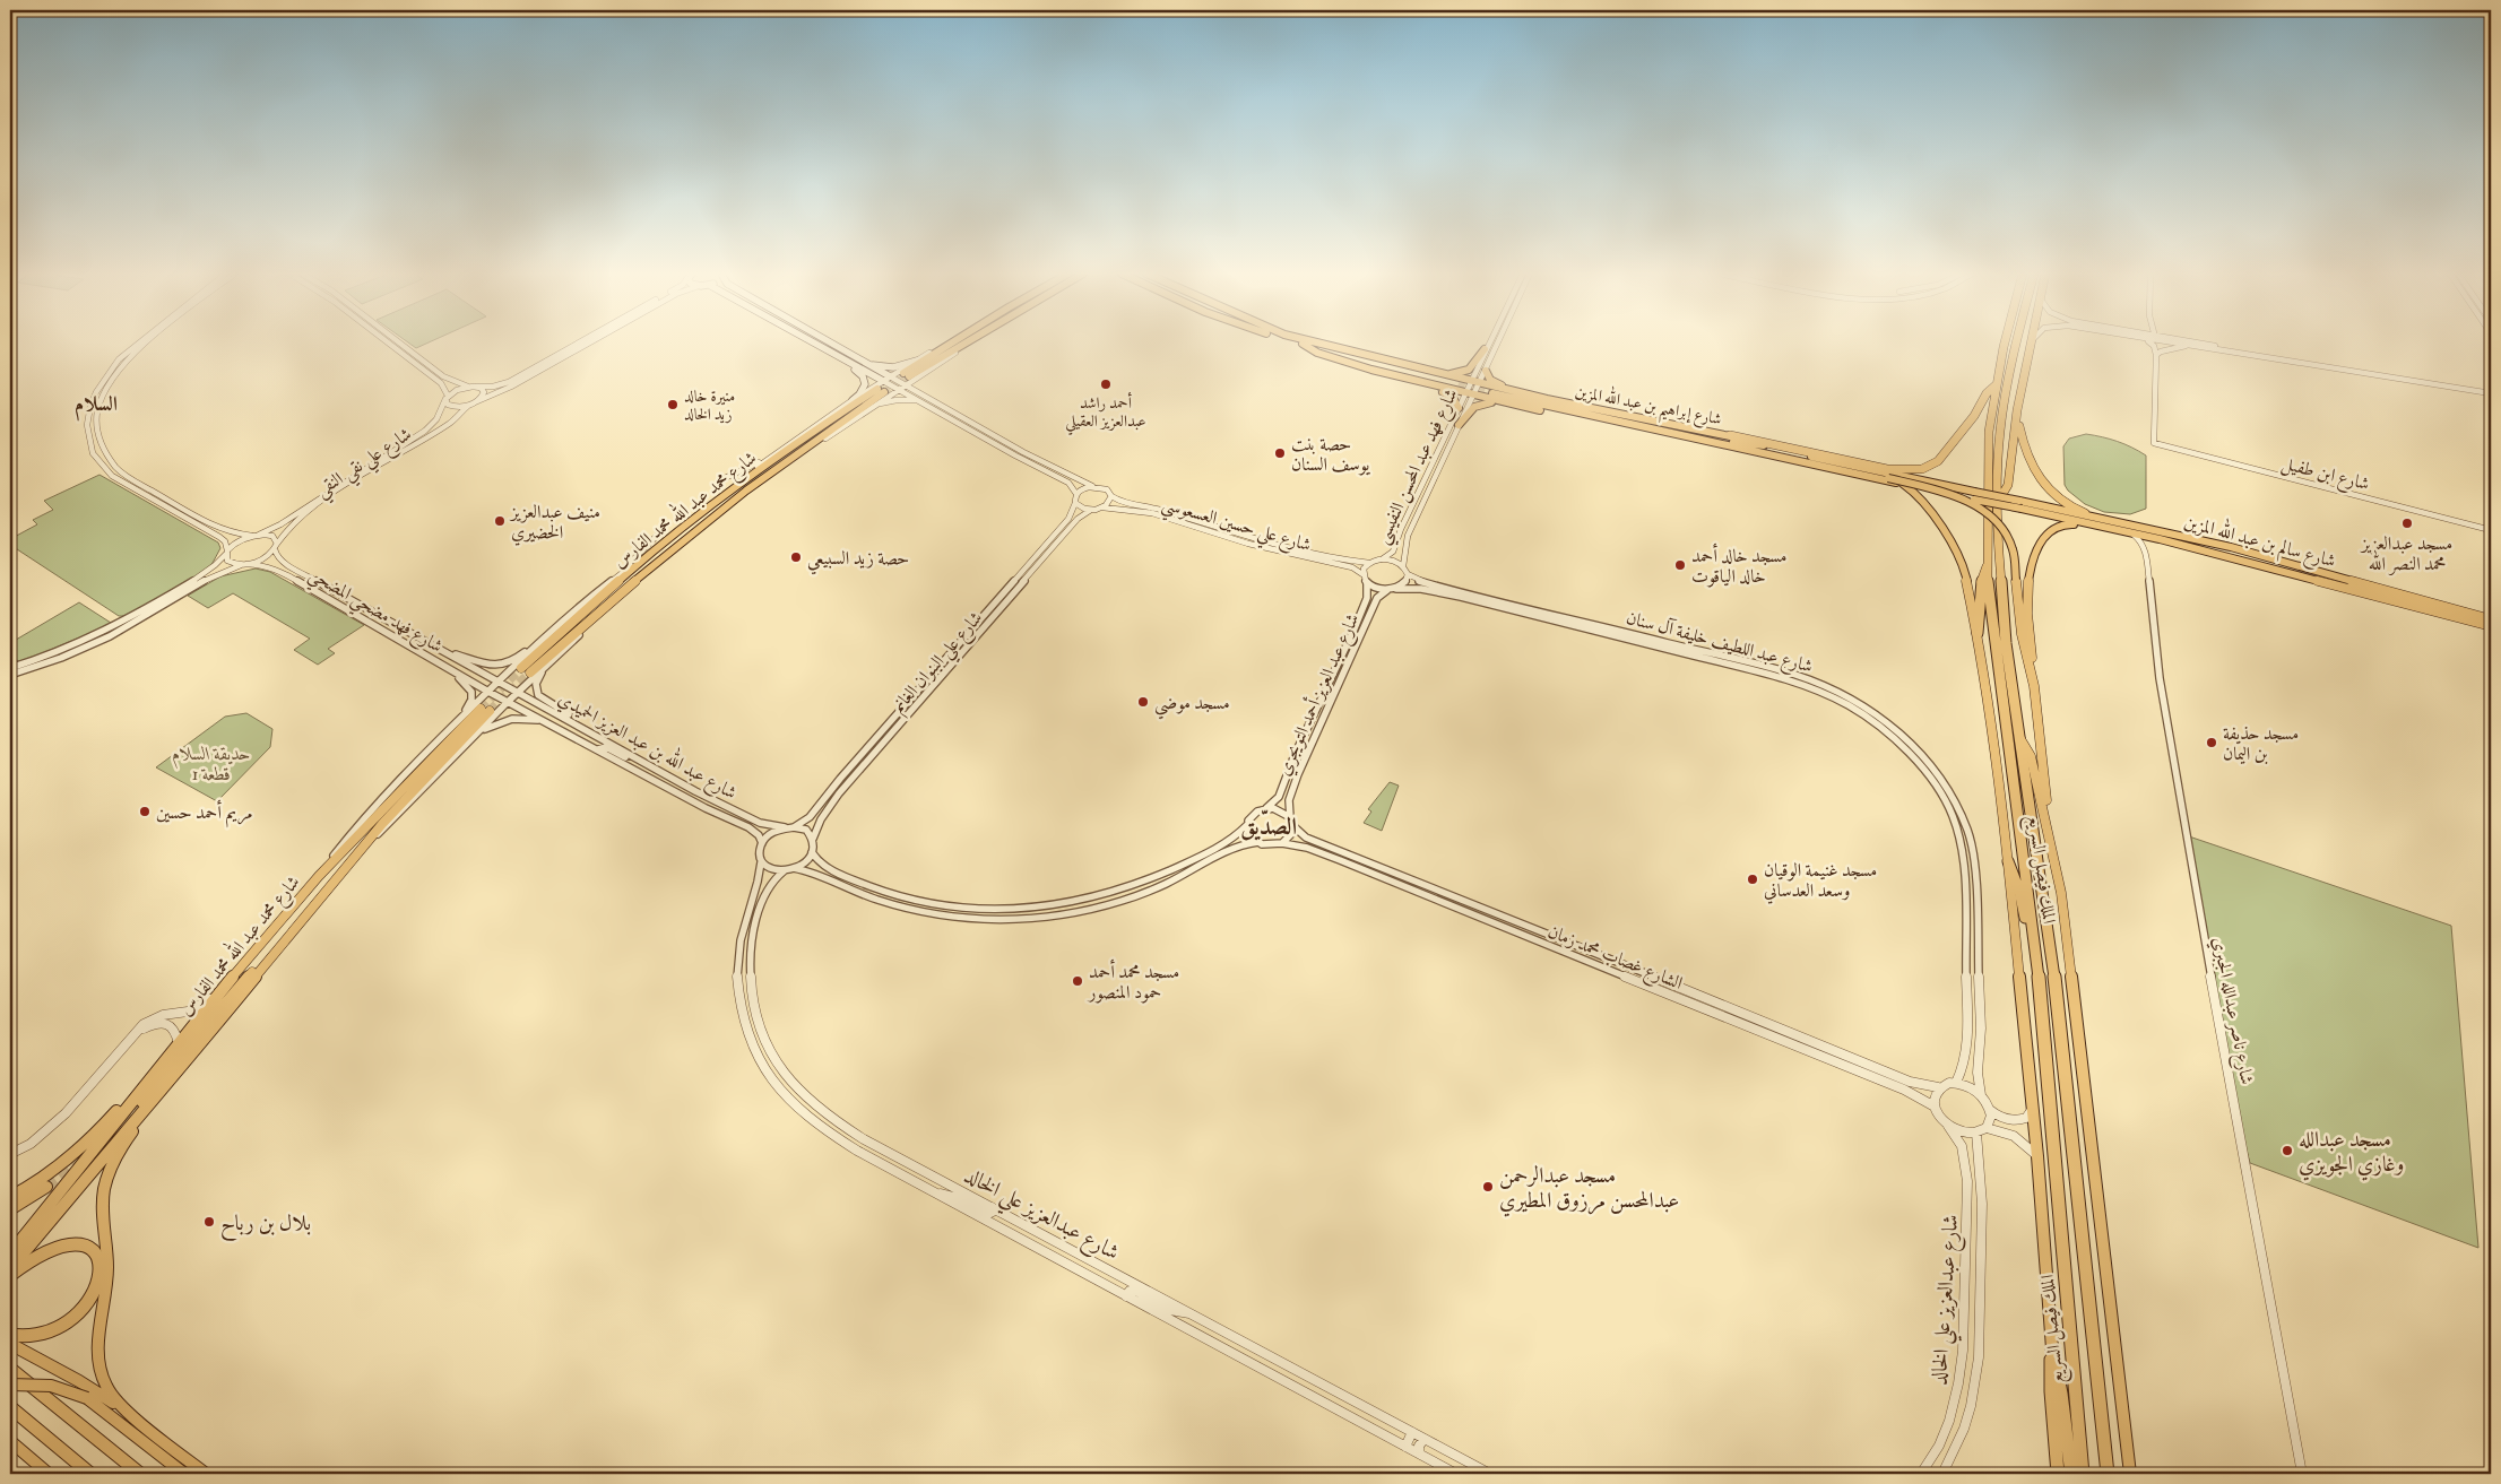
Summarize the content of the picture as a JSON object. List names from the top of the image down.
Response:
{
  "streets": {
    "highway": ["الملك فيصل السريع"],
    "main road": ["شارع إبراهيم بن عبد الله المزين", "شارع محمد عبد الله محمد الفارس", "شارع سالم بن عبد الله المزين"],
    "street": [
      "شارع علي نقي النقي",
      "شارع فهد عبد المحسن النفيسي",
      "شارع ابن طفيل",
      "شارع علي حسين العسعوسي",
      "شارع فهد مضحي المضحي",
      "شارع عبد اللطيف خليفة آل سنان",
      "شارع علي البنوان الغانم",
      "شارع عبد العزيز أحمد التويجري",
      "شارع عبد الله بن عبد العزيز الحميدي",
      "الشارع غصاب محمد زمان",
      "شارع ناصر عبدالله الجبري",
      "شارع عبدالعزيز علي الخالد"
    ]
  },
  "crossings": [
    ["شارع إبراهيم بن عبد الله المزين", "شارع فهد عبد المحسن النفيسي"],
    ["شارع إبراهيم بن عبد الله المزين", "شارع سالم بن عبد الله المزين"],
    ["شارع إبراهيم بن عبد الله المزين", "الملك فيصل السريع"],
    ["شارع علي نقي النقي", "شارع فهد مضحي المضحي"],
    ["شارع فهد عبد المحسن النفيسي", "شارع علي حسين العسعوسي"],
    ["شارع فهد عبد المحسن النفيسي", "شارع عبد اللطيف خليفة آل سنان"],
    ["شارع فهد عبد المحسن النفيسي", "شارع عبد العزيز أحمد التويجري"],
    ["شارع علي حسين العسعوسي", "شارع عبد اللطيف خليفة آل سنان"],
    ["شارع علي حسين العسعوسي", "شارع علي البنوان الغانم"],
    ["شارع علي حسين العسعوسي", "شارع عبد العزيز أحمد التويجري"],
    ["شارع فهد مضحي المضحي", "شارع عبد الله بن عبد العزيز الحميدي"],
    ["شارع عبد اللطيف خليفة آل سنان", "شارع عبد العزيز أحمد التويجري"],
    ["شارع عبد اللطيف خليفة آل سنان", "الشارع غصاب محمد زمان"],
    ["شارع عبد اللطيف خليفة آل سنان", "شارع عبدالعزيز علي الخالد"],
    ["شارع علي البنوان الغانم", "شارع عبد الله بن عبد العزيز الحميدي"],
    ["شارع علي البنوان الغانم", "شارع عبدالعزيز علي الخالد"],
    ["شارع عبد العزيز أحمد التويجري", "الشارع غصاب محمد زمان"],
    ["شارع عبد الله بن عبد العزيز الحميدي", "شارع عبدالعزيز علي الخالد"],
    ["الشارع غصاب محمد زمان", "شارع عبدالعزيز علي الخالد"]
  ],
  "districts": ["السلام", "الصدّيق"],
  "parks": ["حديقة السلام قطعة 1"],
  "places": [
    "أحمد راشد عبدالعزيز العقيلي",
    "منيرة خالد زيد الخالد",
    "حصة بنت يوسف السنان",
    "منيف عبدالعزيز الخضيري",
    "مسجد عبدالعزيز محمد النصر الله",
    "حصة زيد السبيعي",
    "مسجد خالد أحمد خالد الياقوت",
    "مسجد موضي",
    "مسجد حذيفة بن اليمان",
    "مريم أحمد حسين",
    "مسجد غنيمة الوقيان وسعد العدساني",
    "مسجد محمد أحمد حمود المنصور",
    "مسجد عبدالله وغازي الجويزي",
    "مسجد عبدالرحمن عبدالمحسن مرزوق المطيري",
    "بلال بن رباح"
  ]
}
